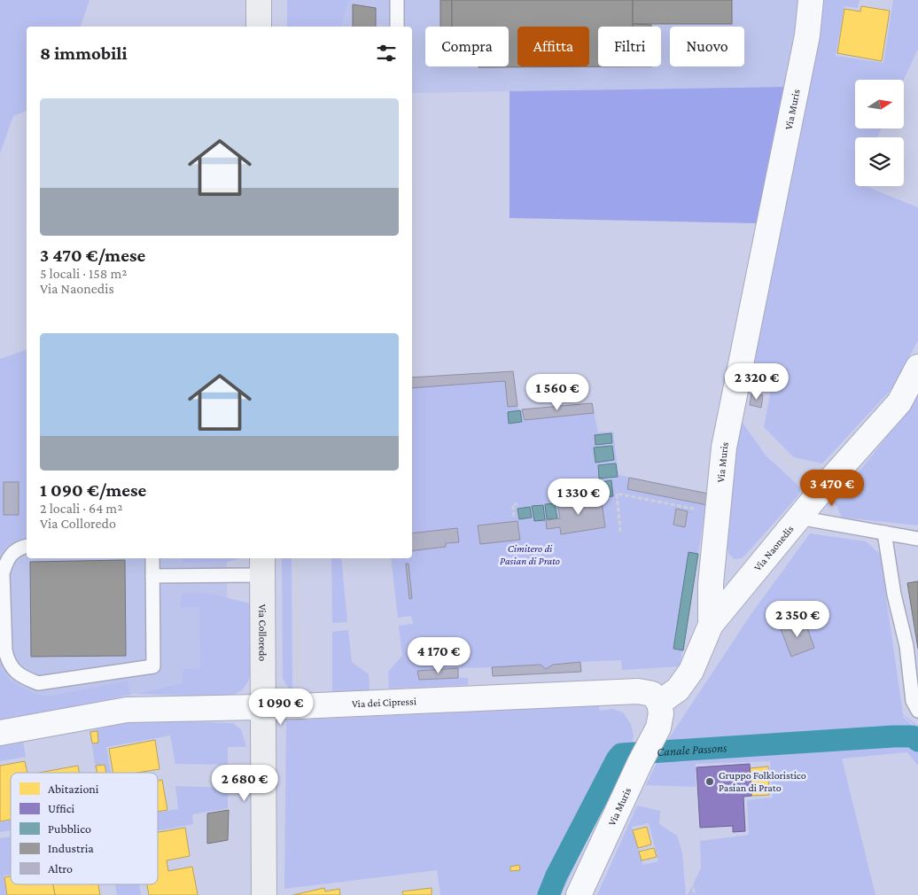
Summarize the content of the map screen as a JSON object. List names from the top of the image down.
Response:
{
  "streets": {
    "main road": ["Via Colloredo"],
    "street": ["Via Muris", "Via Naonedis", "Via dei Cipressi"]
  },
  "crossings": [
    ["Via Muris", "Via Naonedis"],
    ["Via Muris", "Via dei Cipressi"],
    ["Via Colloredo", "Via dei Cipressi"]
  ],
  "water": ["Canale Passons"],
  "parks": ["Cimitero di Pasian di Prato"],
  "places": ["Gruppo Folkloristico Pasian di Prato"],
  "legend": [
    "Abitazioni",
    "Uffici",
    "Pubblico",
    "Industria",
    "Altro"
  ],
  "north": "right",
  "page": {
    "chip": [
      "Compra",
      "Affitta",
      "Filtri",
      "Nuovo"
    ],
    "heading": "8 immobili",
    "list": [
      {
        "name": "3 470 €/mese",
        "note": "5 locali · 158 m² · Via Naonedis"
      },
      {
        "name": "1 090 €/mese",
        "note": "2 locali · 64 m² · Via Colloredo"
      }
    ],
    "price": [
      "2 320 €",
      "1 560 €",
      "3 470 €",
      "1 330 €",
      "2 350 €",
      "4 170 €",
      "1 090 €",
      "2 680 €"
    ]
  }
}
